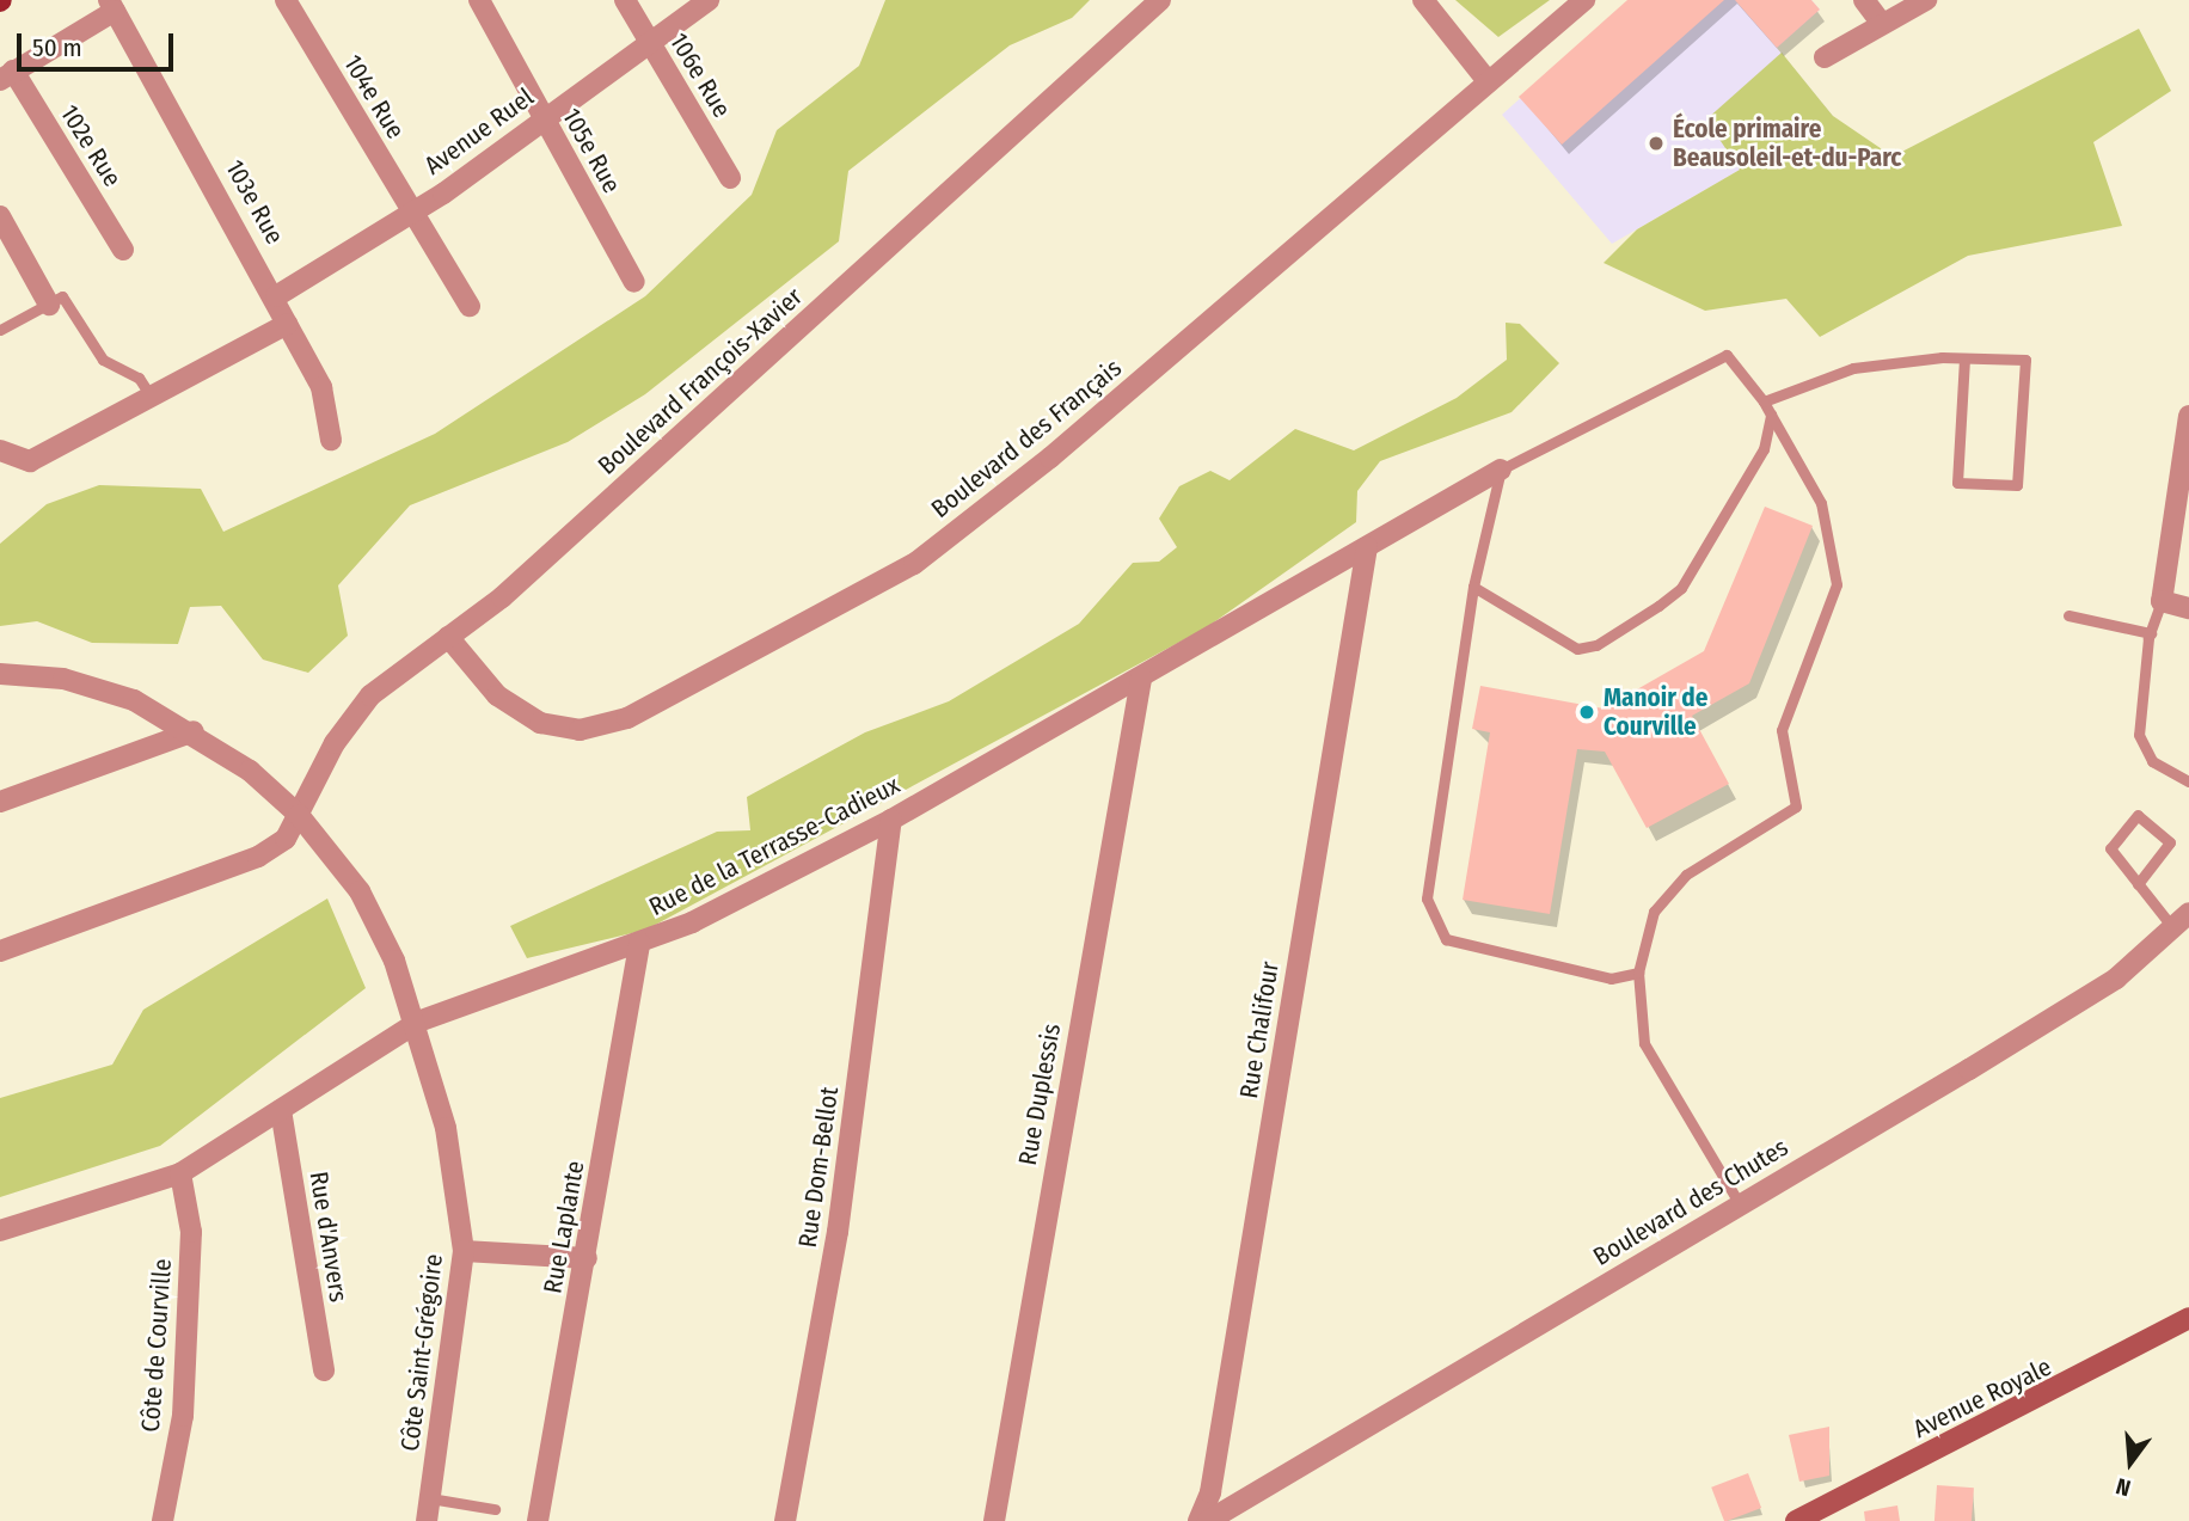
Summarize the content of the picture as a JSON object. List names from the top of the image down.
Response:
{
  "streets": {
    "main road": ["Avenue Royale"],
    "street": [
      "106e Rue",
      "104e Rue",
      "Avenue Ruel",
      "102e Rue",
      "105e Rue",
      "103e Rue",
      "Boulevard François-Xavier",
      "Boulevard des Français",
      "Rue de la Terrasse-Cadieux",
      "Rue Chalifour",
      "Rue Duplessis",
      "Rue Dom-Bellot",
      "Boulevard des Chutes",
      "Rue Laplante",
      "Rue d'Anvers",
      "Côte de Courville",
      "Côte Saint-Grégoire"
    ]
  },
  "crossings": [
    ["106e Rue", "Avenue Ruel"],
    ["104e Rue", "Avenue Ruel"],
    ["Avenue Ruel", "105e Rue"],
    ["Avenue Ruel", "103e Rue"],
    ["Boulevard François-Xavier", "Boulevard des Français"],
    ["Boulevard François-Xavier", "Côte Saint-Grégoire"],
    ["Rue de la Terrasse-Cadieux", "Rue Chalifour"],
    ["Rue de la Terrasse-Cadieux", "Rue Duplessis"],
    ["Rue de la Terrasse-Cadieux", "Rue Dom-Bellot"],
    ["Rue de la Terrasse-Cadieux", "Rue Laplante"],
    ["Rue de la Terrasse-Cadieux", "Rue d'Anvers"],
    ["Rue de la Terrasse-Cadieux", "Côte de Courville"],
    ["Rue de la Terrasse-Cadieux", "Côte Saint-Grégoire"]
  ],
  "places": ["École primaire Beausoleil-et-du-Parc", "Manoir de Courville"],
  "scale_bar": "50 m",
  "north": "bottom"
}
